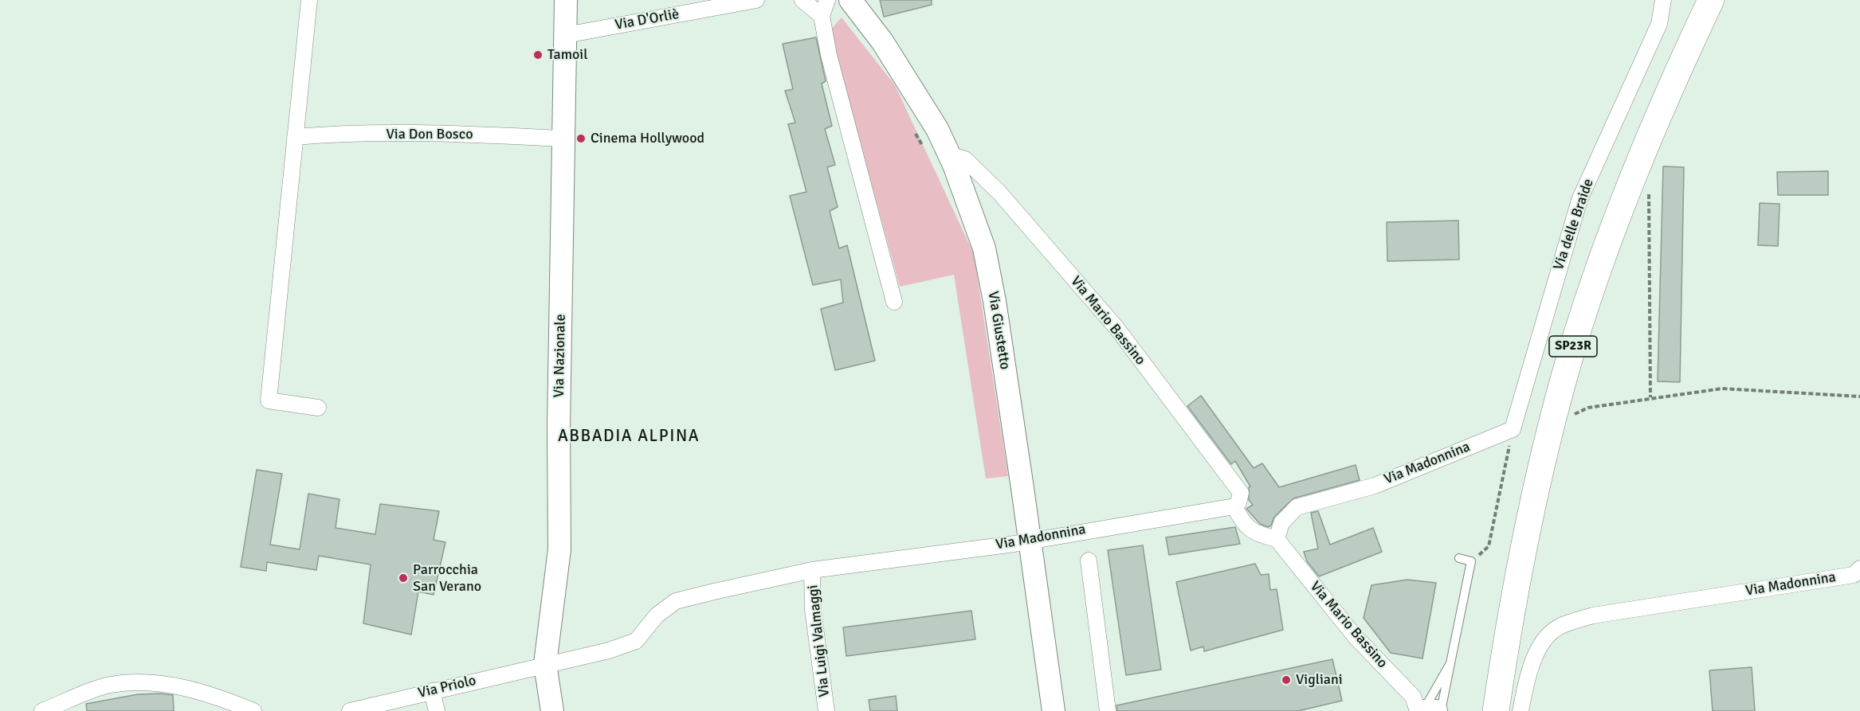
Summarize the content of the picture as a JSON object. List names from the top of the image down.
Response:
{
  "streets": {
    "highway": ["SP23R"],
    "main road": ["Via Giustetto", "Via Nazionale"],
    "street": [
      "Via D'Orliè",
      "Via Don Bosco",
      "Via delle Braide",
      "Via Mario Bassino",
      "Via Madonnina",
      "Via Luigi Valmaggi",
      "Via Priolo"
    ]
  },
  "crossings": [
    ["Via D'Orliè", "Via Nazionale"],
    ["Via Don Bosco", "Via Nazionale"],
    ["Via delle Braide", "Via Madonnina"],
    ["Via Mario Bassino", "Via Giustetto"],
    ["Via Mario Bassino", "Via Madonnina"],
    ["Via Giustetto", "Via Madonnina"],
    ["Via Nazionale", "Via Madonnina"],
    ["Via Nazionale", "Via Priolo"],
    ["Via Madonnina", "Via Luigi Valmaggi"],
    ["Via Madonnina", "Via Priolo"]
  ],
  "districts": ["ABBADIA ALPINA"],
  "places": [
    "Tamoil",
    "Cinema Hollywood",
    "Parrocchia San Verano",
    "Vigliani"
  ]
}
